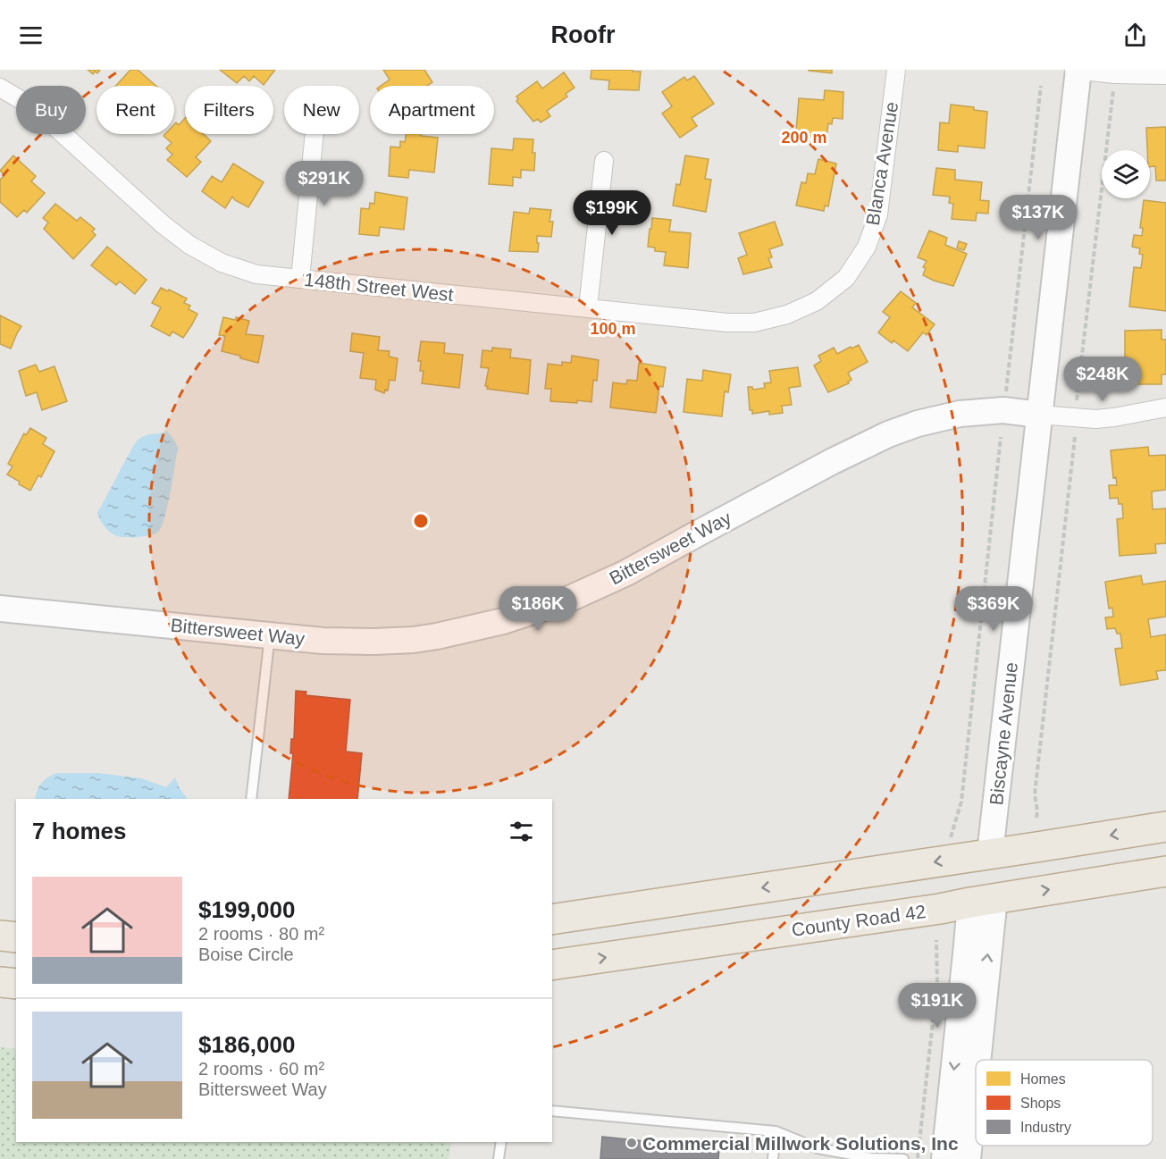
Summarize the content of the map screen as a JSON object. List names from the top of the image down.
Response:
{
  "streets": {
    "highway": ["County Road 42"],
    "street": [
      "Blanca Avenue",
      "148th Street West",
      "Bittersweet Way",
      "Biscayne Avenue"
    ]
  },
  "crossings": [
    ["Blanca Avenue", "148th Street West"],
    ["Bittersweet Way", "Biscayne Avenue"]
  ],
  "places": ["Commercial Millwork Solutions, Inc"],
  "legend": ["Homes", "Shops", "Industry"],
  "page": {
    "header": "Roofr",
    "chip": [
      "Buy",
      "Rent",
      "Filters",
      "New",
      "Apartment"
    ],
    "price": [
      "$291K",
      "$199K",
      "$137K",
      "$248K",
      "$186K",
      "$369K",
      "$191K"
    ],
    "heading": "7 homes",
    "list": [
      {
        "name": "$199,000",
        "note": "2 rooms · 80 m² · Boise Circle"
      },
      {
        "name": "$186,000",
        "note": "2 rooms · 60 m² · Bittersweet Way"
      }
    ]
  },
  "rings": ["200 m", "100 m"]
}
